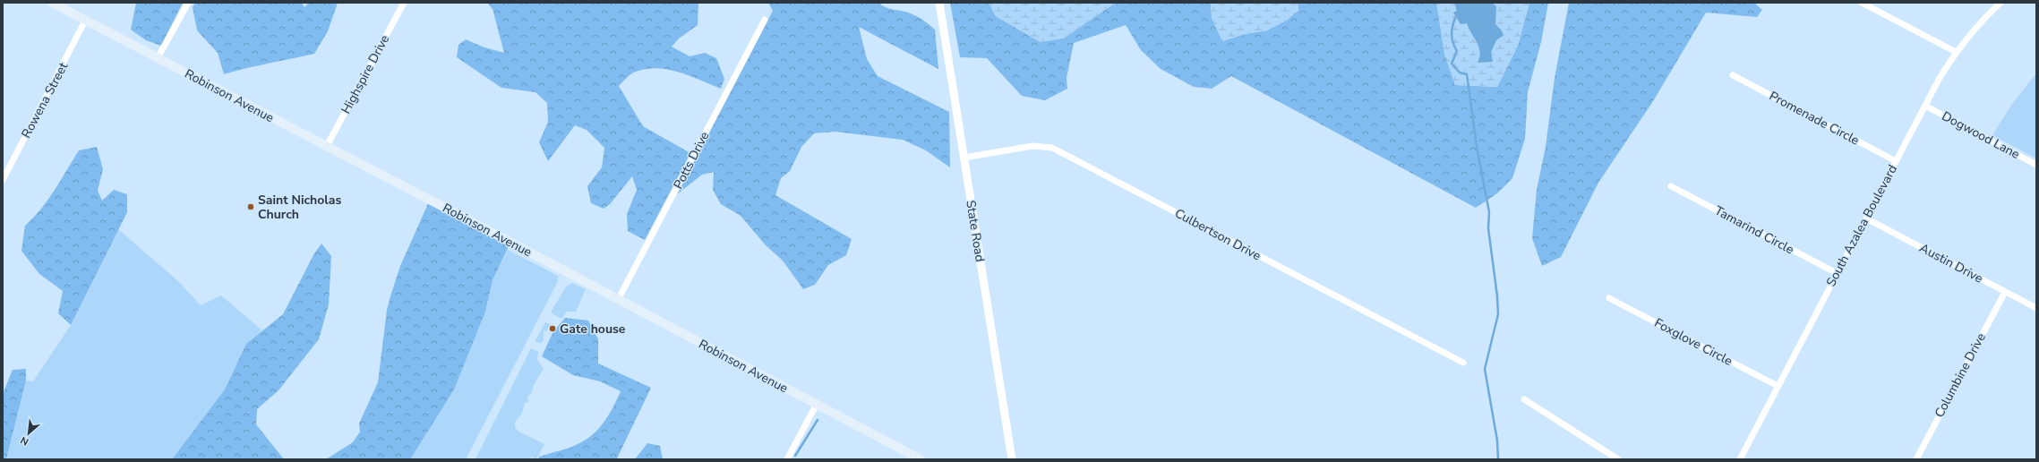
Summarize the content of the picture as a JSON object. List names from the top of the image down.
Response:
{
  "streets": {
    "main road": ["Robinson Avenue"],
    "street": [
      "Highspire Drive",
      "Rowena Street",
      "Promenade Circle",
      "Dogwood Lane",
      "Potts Drive",
      "South Azalea Boulevard",
      "Tamarind Circle",
      "State Road",
      "Culbertson Drive",
      "Austin Drive",
      "Foxglove Circle",
      "Columbine Drive"
    ]
  },
  "crossings": [
    ["Highspire Drive", "Robinson Avenue"],
    ["Robinson Avenue", "Rowena Street"],
    ["Robinson Avenue", "Potts Drive"],
    ["Promenade Circle", "South Azalea Boulevard"],
    ["Dogwood Lane", "South Azalea Boulevard"],
    ["South Azalea Boulevard", "Tamarind Circle"],
    ["South Azalea Boulevard", "Austin Drive"],
    ["South Azalea Boulevard", "Foxglove Circle"],
    ["State Road", "Culbertson Drive"],
    ["Austin Drive", "Columbine Drive"]
  ],
  "places": ["Saint Nicholas Church", "Gate house"],
  "north": "bottom left"
}
